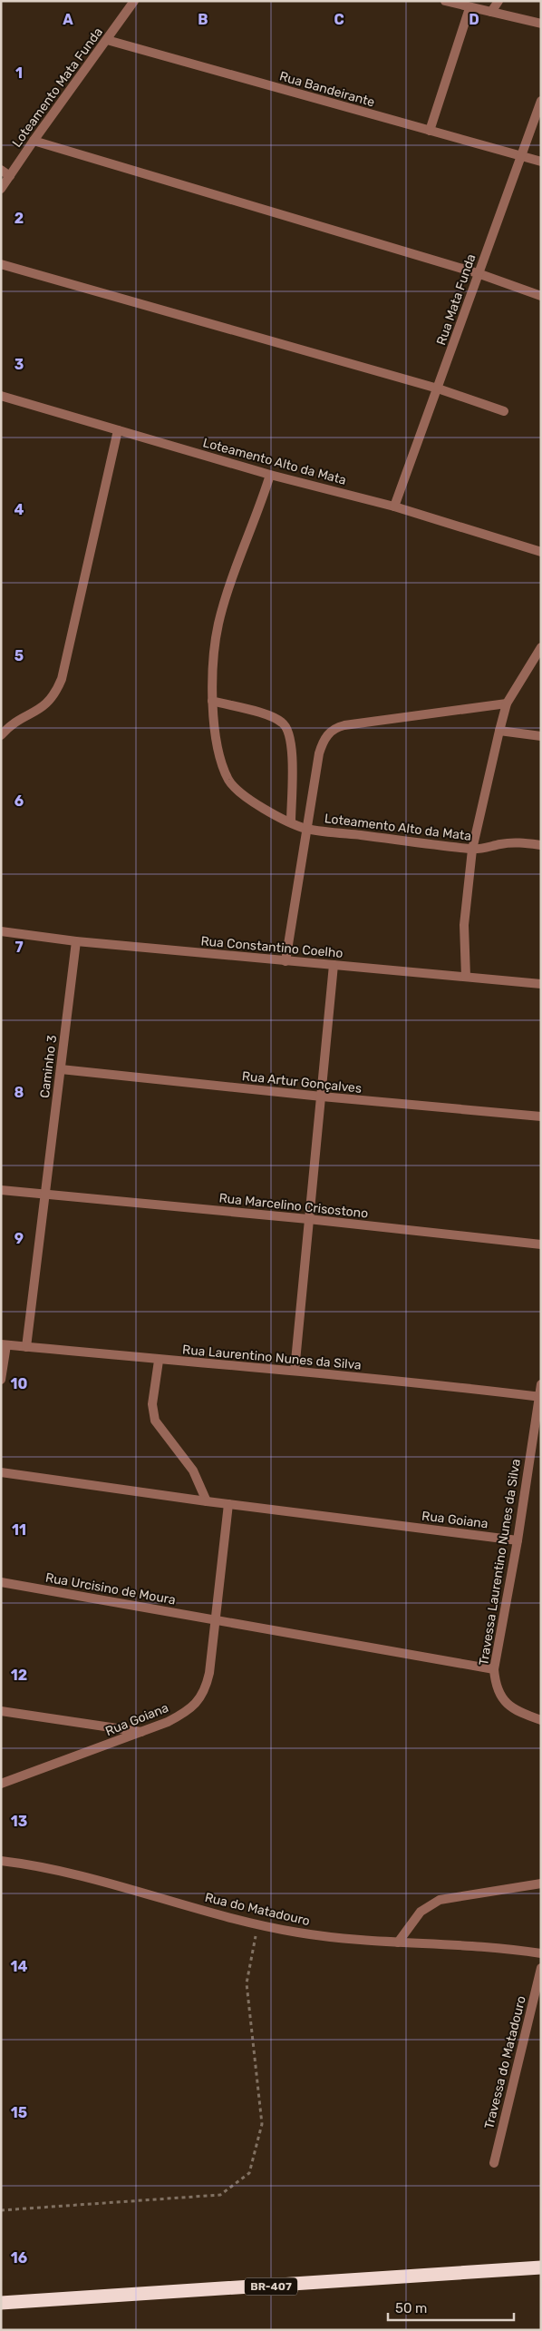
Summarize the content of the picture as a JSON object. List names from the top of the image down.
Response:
{
  "streets": {
    "highway": ["BR-407"],
    "street": [
      "Loteamento Mata Funda",
      "Rua Bandeirante",
      "Rua Mata Funda",
      "Loteamento Alto da Mata",
      "Rua Constantino Coelho",
      "Caminho 3",
      "Rua Artur Gonçalves",
      "Rua Marcelino Crisostono",
      "Rua Laurentino Nunes da Silva",
      "Rua Goiana",
      "Travessa Laurentino Nunes da Silva",
      "Rua Urcisino de Moura",
      "Rua do Matadouro",
      "Travessa do Matadouro"
    ]
  },
  "crossings": [
    ["Loteamento Mata Funda", "Rua Bandeirante"],
    ["Rua Bandeirante", "Rua Mata Funda"],
    ["Rua Mata Funda", "Loteamento Alto da Mata"],
    ["Rua Constantino Coelho", "Caminho 3"],
    ["Caminho 3", "Rua Artur Gonçalves"],
    ["Caminho 3", "Rua Marcelino Crisostono"],
    ["Caminho 3", "Rua Laurentino Nunes da Silva"],
    ["Rua Laurentino Nunes da Silva", "Travessa Laurentino Nunes da Silva"],
    ["Rua Goiana", "Travessa Laurentino Nunes da Silva"],
    ["Rua Goiana", "Rua Urcisino de Moura"]
  ],
  "scale_bar": "50 m",
  "grid": {
    "columns": [
      "A",
      "B",
      "C",
      "D"
    ],
    "rows": [
      "1",
      "2",
      "3",
      "4",
      "5",
      "6",
      "7",
      "8",
      "9",
      "10",
      "11",
      "12",
      "13",
      "14",
      "15",
      "16"
    ]
  }
}
